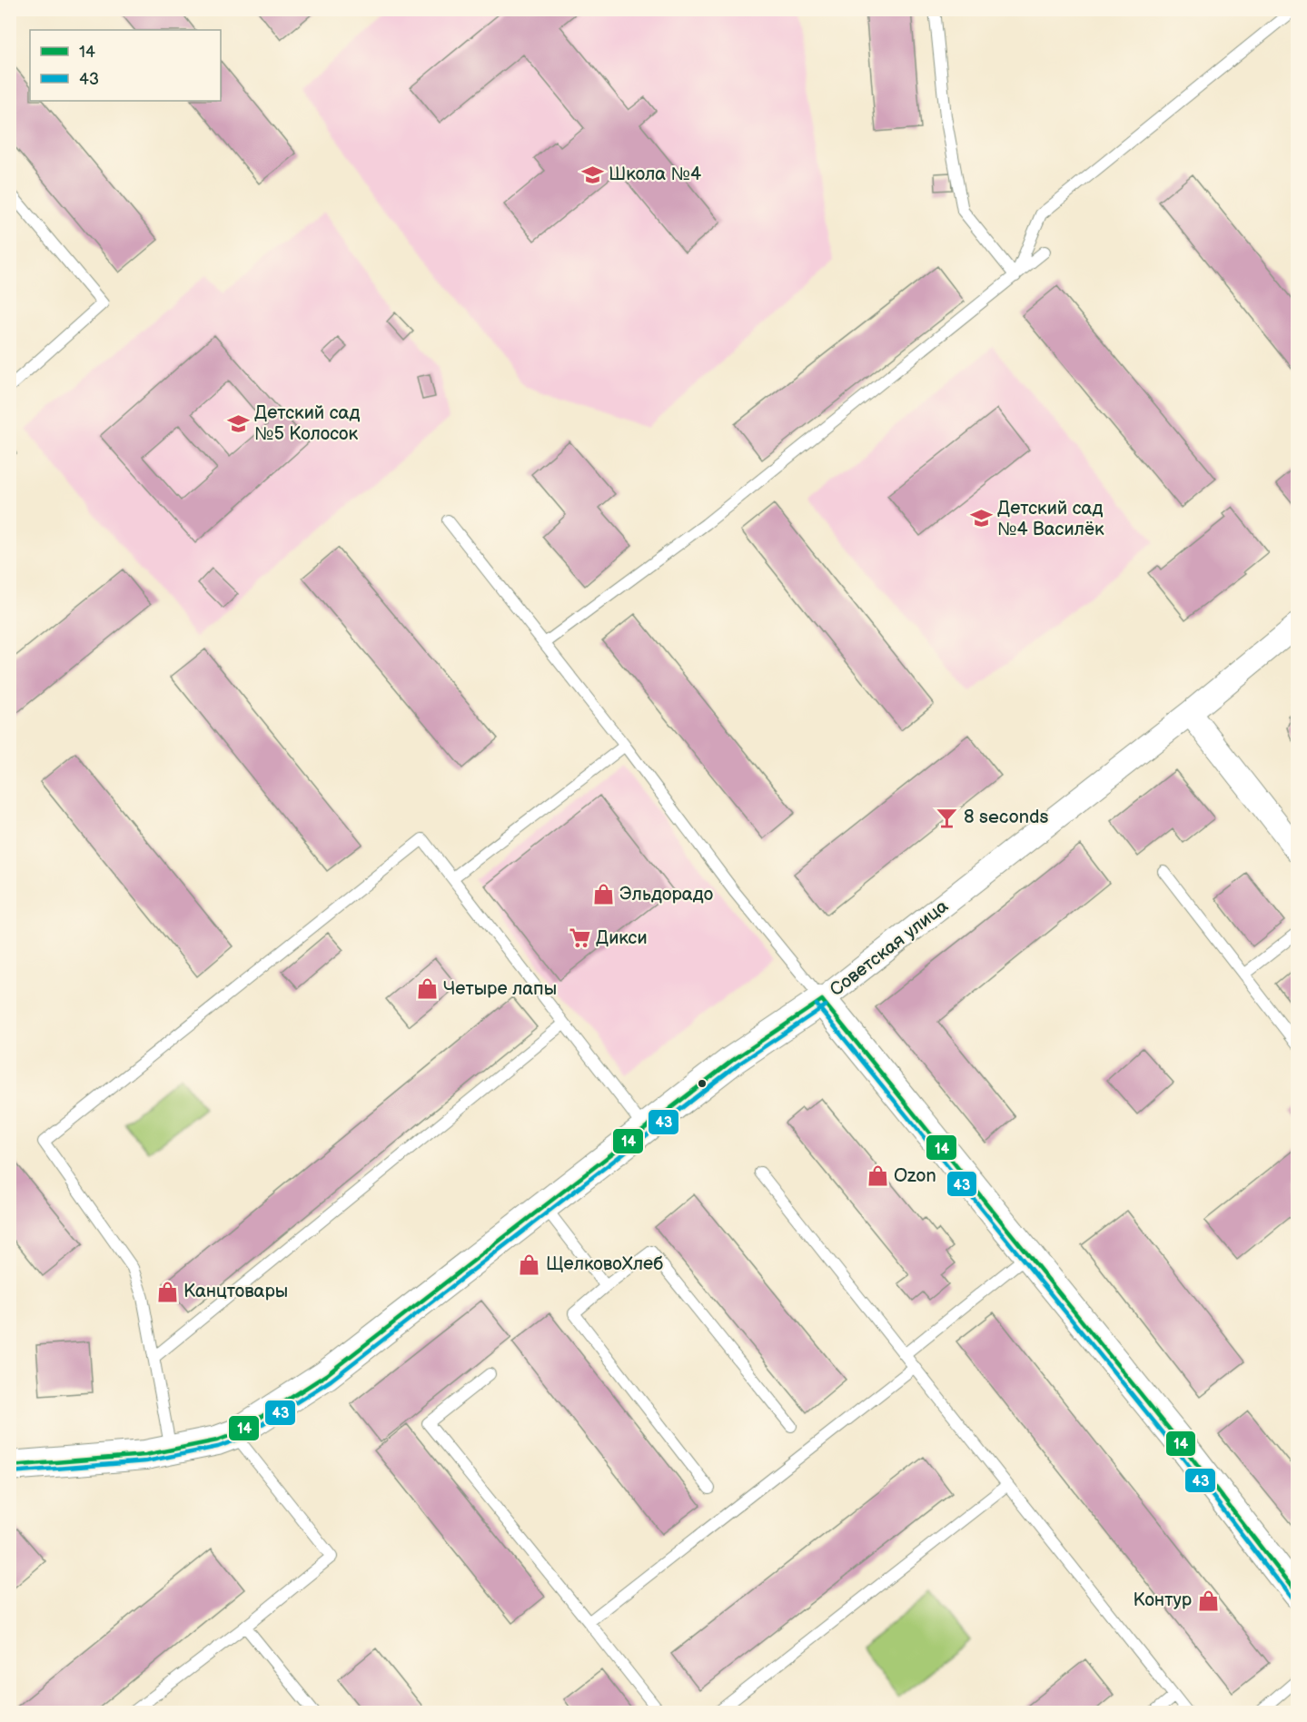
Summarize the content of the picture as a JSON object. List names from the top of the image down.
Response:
{
  "streets": {
    "street": ["Советская улица"]
  },
  "places": {
    "school or university": ["Школа №4", "Детский сад №5 Колосок", "Детский сад №4 Василёк"],
    "bar": ["8 seconds"],
    "shop": [
      "Эльдорадо",
      "Четыре лапы",
      "Ozon",
      "ЩелковоХлеб",
      "Канцтовары",
      "Контур"
    ],
    "supermarket": ["Дикси"]
  },
  "lines": ["transit line 14", "transit line 43"],
  "legend": ["14", "43"]
}
